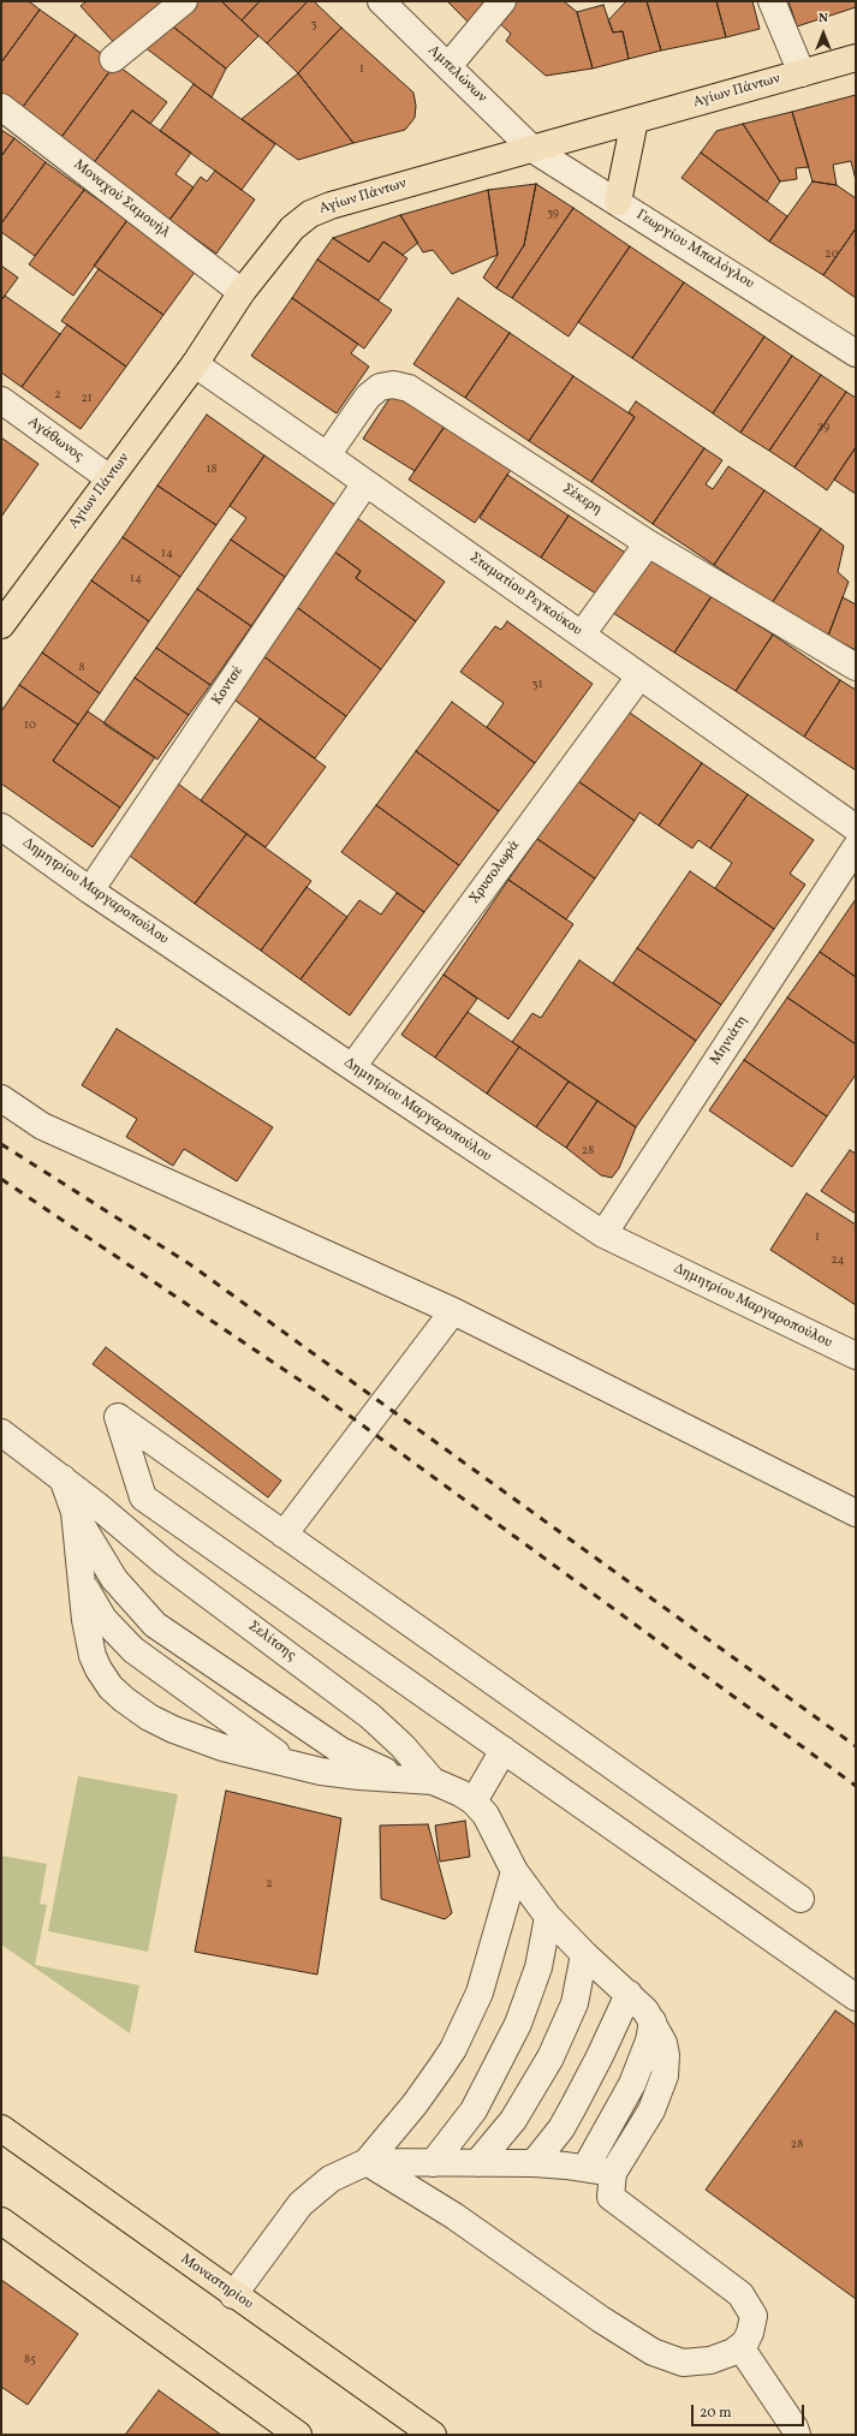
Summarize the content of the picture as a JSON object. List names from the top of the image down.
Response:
{
  "streets": {
    "main road": ["Αγίων Πάντων", "Μοναστηρίου"],
    "street": [
      "Αμπελώνων",
      "Μοναχού Σαμουήλ",
      "Γεωργίου Μπαλόγλου",
      "Αγάθωνος",
      "Σέκερη",
      "Σταματίου Ρεγκούκου",
      "Κοντσέ",
      "Χρυσολωρά",
      "Δημητρίου Μαργαροπούλου",
      "Μηνιάτη",
      "Σελίτσης"
    ]
  },
  "crossings": [
    ["Αμπελώνων", "Αγίων Πάντων"],
    ["Αμπελώνων", "Γεωργίου Μπαλόγλου"],
    ["Αγίων Πάντων", "Μοναχού Σαμουήλ"],
    ["Αγίων Πάντων", "Γεωργίου Μπαλόγλου"],
    ["Αγίων Πάντων", "Αγάθωνος"],
    ["Αγίων Πάντων", "Σταματίου Ρεγκούκου"],
    ["Σέκερη", "Σταματίου Ρεγκούκου"],
    ["Σταματίου Ρεγκούκου", "Κοντσέ"],
    ["Σταματίου Ρεγκούκου", "Χρυσολωρά"],
    ["Κοντσέ", "Δημητρίου Μαργαροπούλου"],
    ["Χρυσολωρά", "Δημητρίου Μαργαροπούλου"],
    ["Δημητρίου Μαργαροπούλου", "Μηνιάτη"]
  ],
  "house_numbers": [
    "3",
    "1",
    "39",
    "20",
    "2",
    "21",
    "29",
    "18",
    "14",
    "14",
    "8",
    "31",
    "10",
    "28",
    "1",
    "24",
    "2",
    "28",
    "85"
  ],
  "scale_bar": "20 m",
  "north": "top"
}
